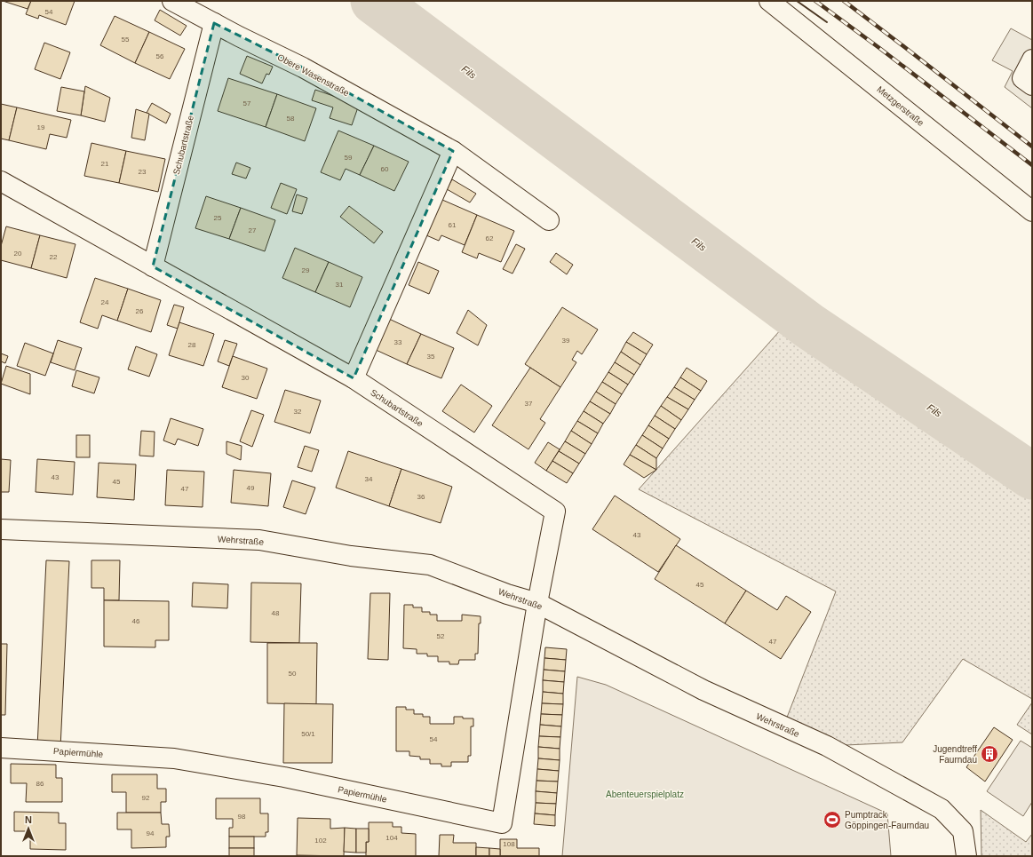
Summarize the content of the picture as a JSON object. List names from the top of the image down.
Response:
{
  "streets": {
    "street": [
      "Obere Wasenstraße",
      "Metzgerstraße",
      "Schubartstraße",
      "Wehrstraße",
      "Papiermühle"
    ]
  },
  "crossings": [
    ["Obere Wasenstraße", "Schubartstraße"],
    ["Schubartstraße", "Wehrstraße"],
    ["Schubartstraße", "Papiermühle"],
    ["Wehrstraße", "Papiermühle"]
  ],
  "water": ["Fils"],
  "parks": ["Abenteuerspielplatz"],
  "places": {
    "building": ["Jugendtreff Faurndau"],
    "sports": ["Pumptrack Göppingen-Faurndau"]
  },
  "house_numbers": [
    "54",
    "55",
    "56",
    "57",
    "58",
    "19",
    "59",
    "21",
    "60",
    "23",
    "25",
    "61",
    "27",
    "62",
    "20",
    "22",
    "29",
    "31",
    "24",
    "26",
    "39",
    "33",
    "28",
    "35",
    "30",
    "37",
    "32",
    "43",
    "34",
    "45",
    "49",
    "47",
    "36",
    "43",
    "45",
    "48",
    "46",
    "52",
    "47",
    "50",
    "50/1",
    "54",
    "86",
    "92",
    "98",
    "94",
    "104",
    "102",
    "108"
  ],
  "north": "top"
}
